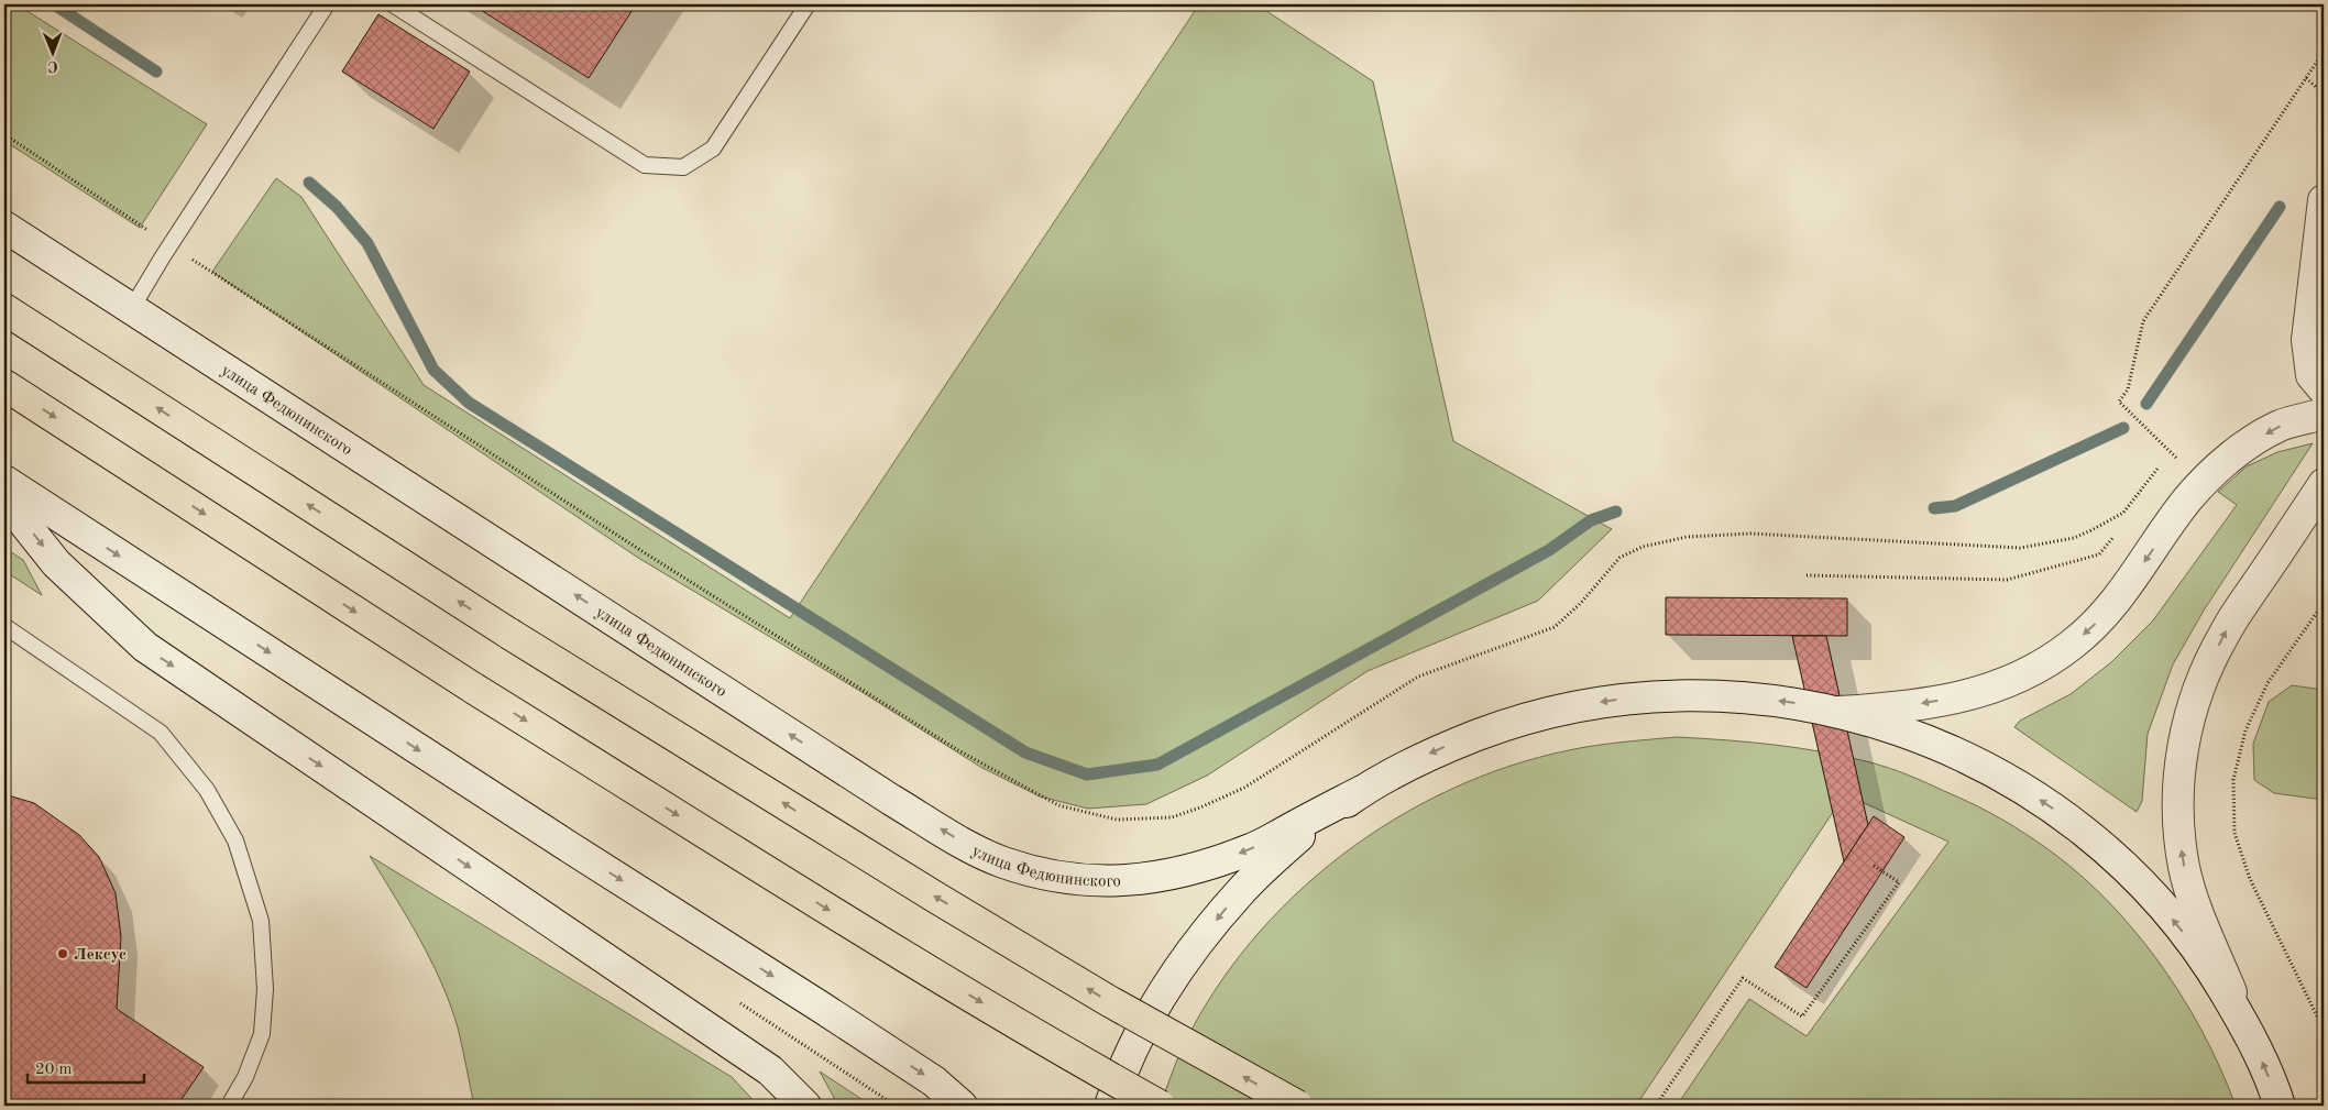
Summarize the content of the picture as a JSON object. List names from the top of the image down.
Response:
{
  "streets": {
    "main road": ["улица Федюнинского"]
  },
  "places": ["Лексус"],
  "scale_bar": "20 m",
  "north": "bottom"
}
